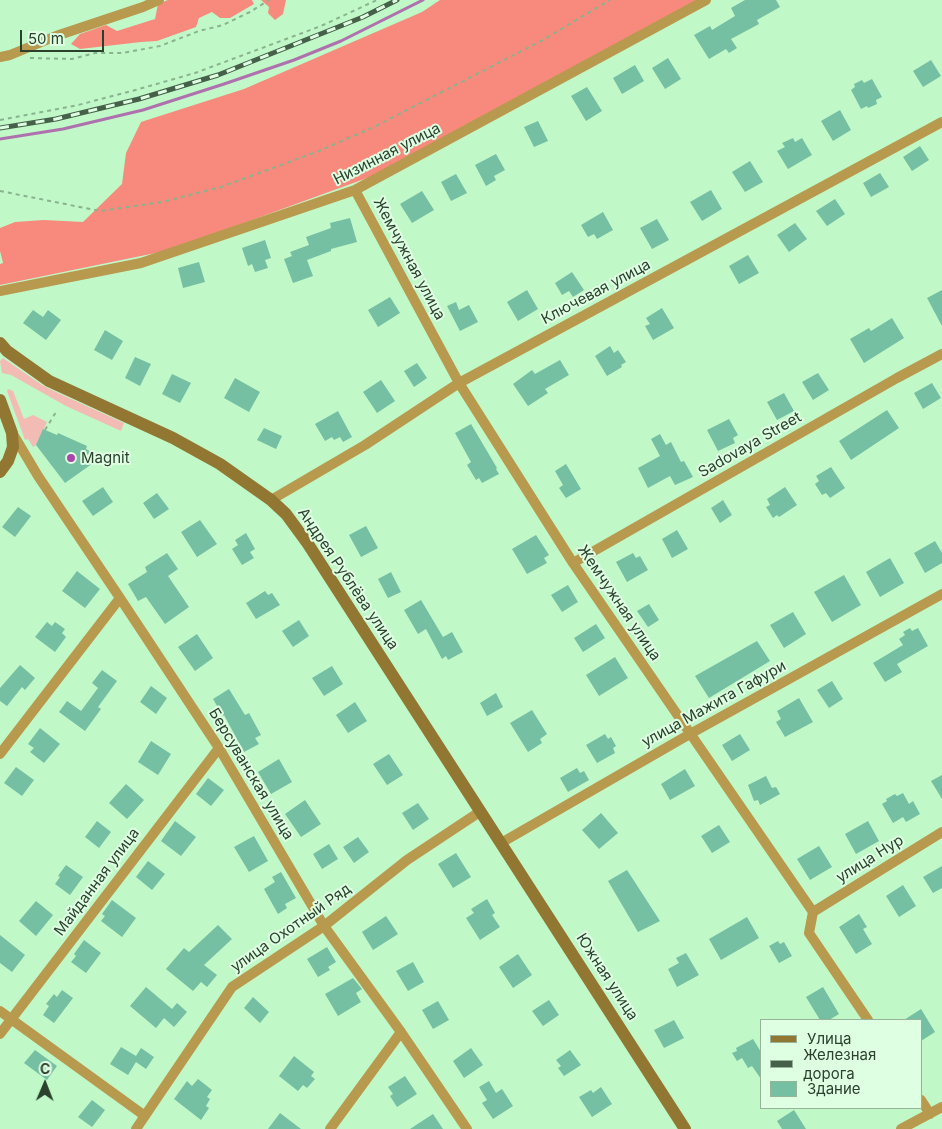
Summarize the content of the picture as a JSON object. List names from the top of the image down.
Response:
{
  "streets": {
    "street": [
      "Низинная улица",
      "Жемчужная улица",
      "Ключевая улица",
      "Sadovaya Street",
      "Андрея Рублёва улица",
      "улица Мажита Гафури",
      "Берсуванская улица",
      "улица Нур",
      "Майданная улица",
      "улица Охотный Ряд",
      "Южная улица"
    ]
  },
  "crossings": [
    ["Низинная улица", "Жемчужная улица"],
    ["Жемчужная улица", "Ключевая улица"],
    ["Жемчужная улица", "Sadovaya Street"],
    ["Жемчужная улица", "улица Мажита Гафури"],
    ["Жемчужная улица", "улица Нур"],
    ["Ключевая улица", "Андрея Рублёва улица"],
    ["Андрея Рублёва улица", "улица Мажита Гафури"],
    ["Андрея Рублёва улица", "улица Охотный Ряд"],
    ["Андрея Рублёва улица", "Южная улица"],
    ["улица Мажита Гафури", "Южная улица"],
    ["Берсуванская улица", "Майданная улица"],
    ["Берсуванская улица", "улица Охотный Ряд"]
  ],
  "places": ["Magnit"],
  "legend": ["Улица", "Железная дорога", "Здание"],
  "scale_bar": "50 m",
  "north": "top"
}
